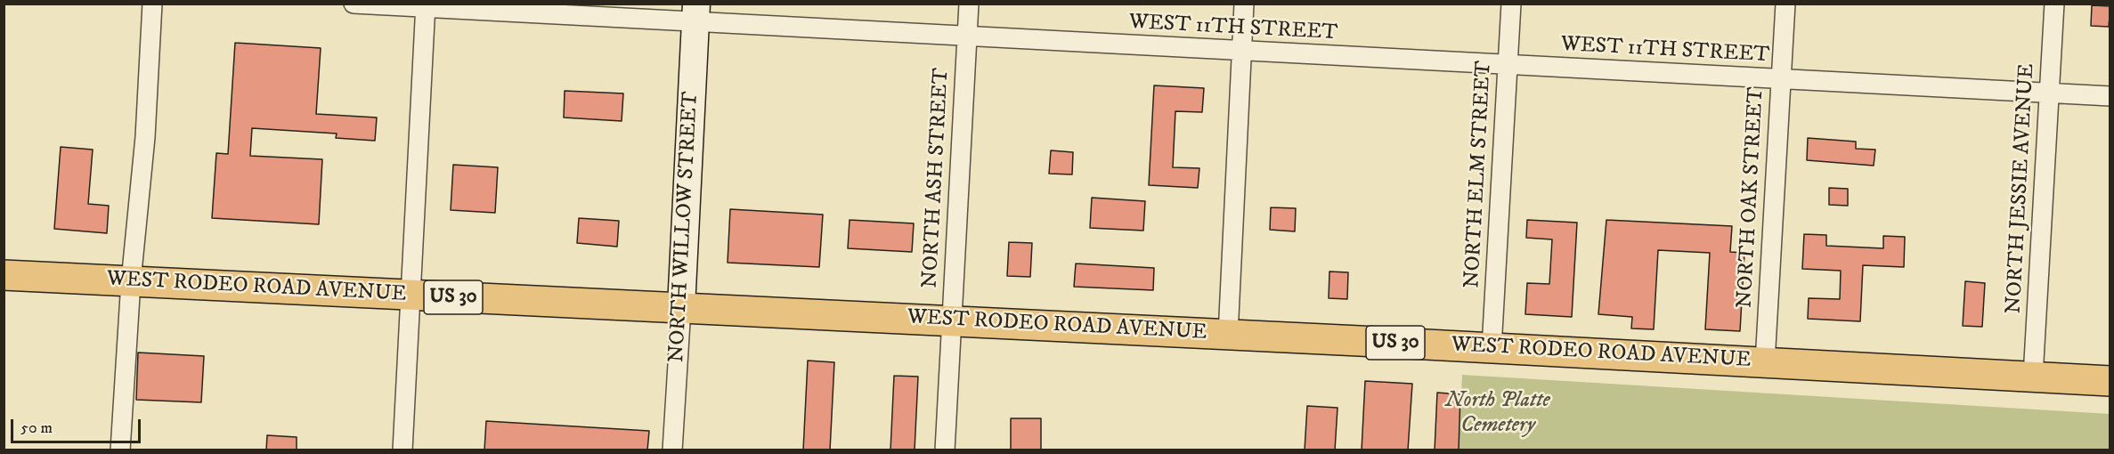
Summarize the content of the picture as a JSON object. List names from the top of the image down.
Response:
{
  "streets": {
    "main road": ["NORTH WILLOW STREET", "WEST RODEO ROAD AVENUE", "US 30"],
    "street": [
      "WEST 11TH STREET",
      "NORTH ELM STREET",
      "NORTH ASH STREET",
      "NORTH JESSIE AVENUE",
      "NORTH OAK STREET"
    ]
  },
  "crossings": [
    ["WEST 11TH STREET", "NORTH ELM STREET"],
    ["WEST 11TH STREET", "NORTH ASH STREET"],
    ["WEST 11TH STREET", "NORTH JESSIE AVENUE"],
    ["WEST 11TH STREET", "NORTH OAK STREET"],
    ["WEST 11TH STREET", "NORTH WILLOW STREET"],
    ["NORTH ELM STREET", "WEST RODEO ROAD AVENUE"],
    ["NORTH ASH STREET", "WEST RODEO ROAD AVENUE"],
    ["NORTH JESSIE AVENUE", "WEST RODEO ROAD AVENUE"],
    ["NORTH OAK STREET", "WEST RODEO ROAD AVENUE"],
    ["NORTH WILLOW STREET", "WEST RODEO ROAD AVENUE"]
  ],
  "parks": ["North Platte Cemetery"],
  "scale_bar": "50 m"
}
